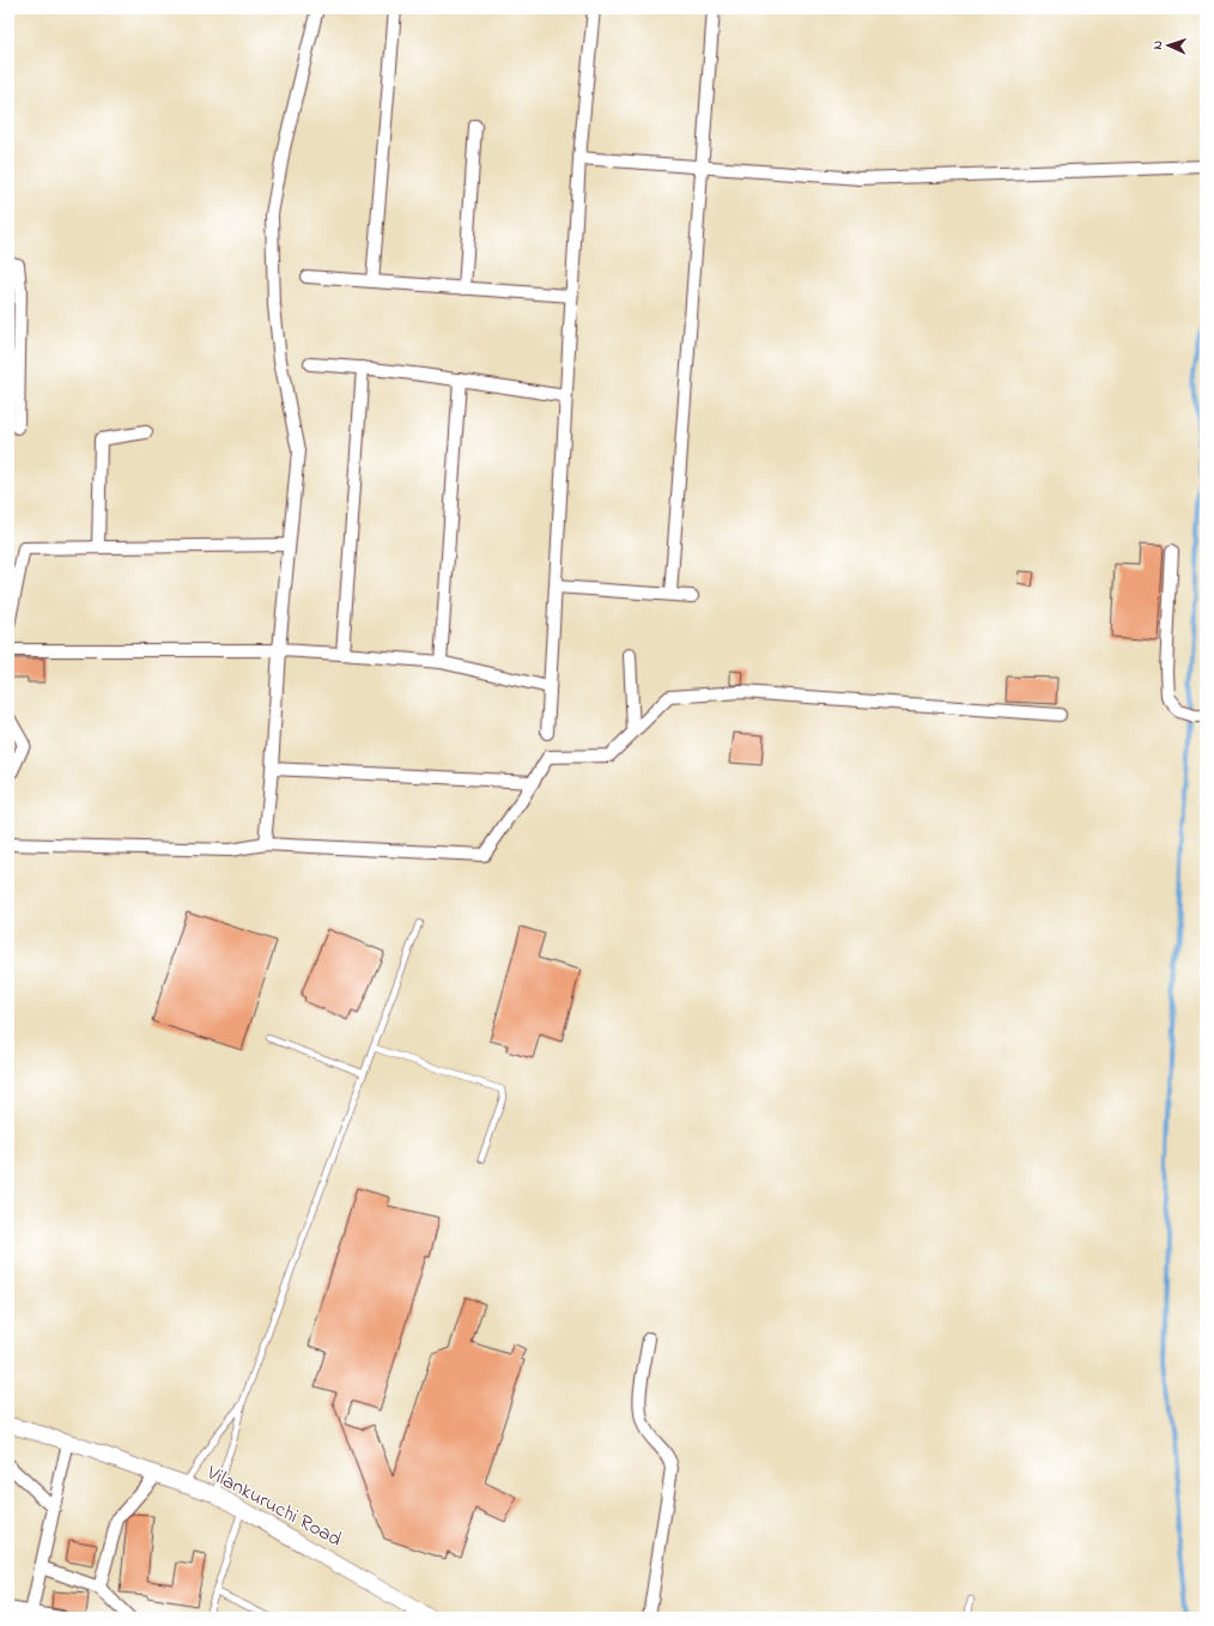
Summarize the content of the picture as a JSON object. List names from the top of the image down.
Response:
{
  "streets": {
    "street": ["Vilankuruchi Road"]
  },
  "north": "left"
}
